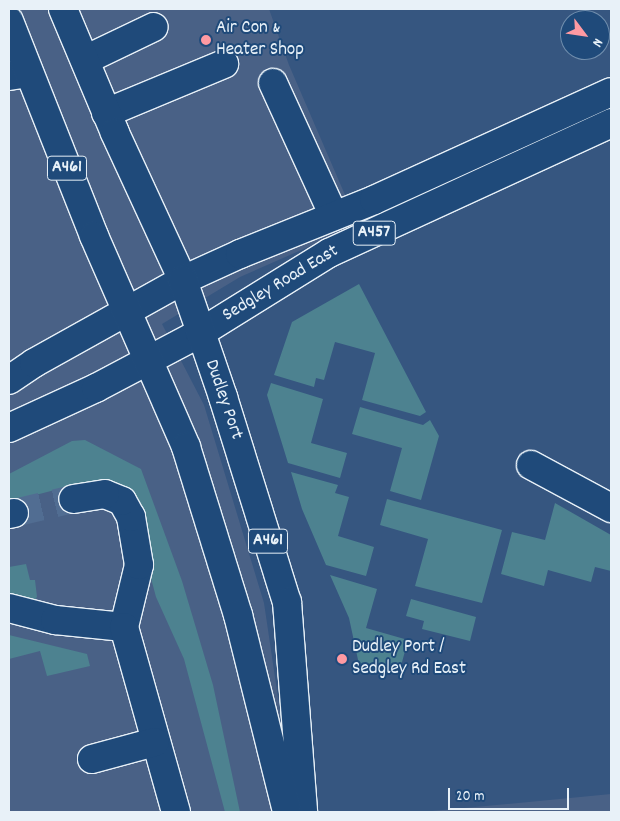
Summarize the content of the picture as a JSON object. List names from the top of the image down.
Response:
{
  "streets": {
    "main road": [
      "A461",
      "A457",
      "Sedgley Road East",
      "Dudley Port"
    ]
  },
  "crossings": [
    ["A461", "Sedgley Road East"],
    ["Sedgley Road East", "Dudley Port"]
  ],
  "places": ["Air Con & Heater Shop", "Dudley Port / Sedgley Rd East"],
  "scale_bar": "20 m",
  "north": "bottom right"
}
